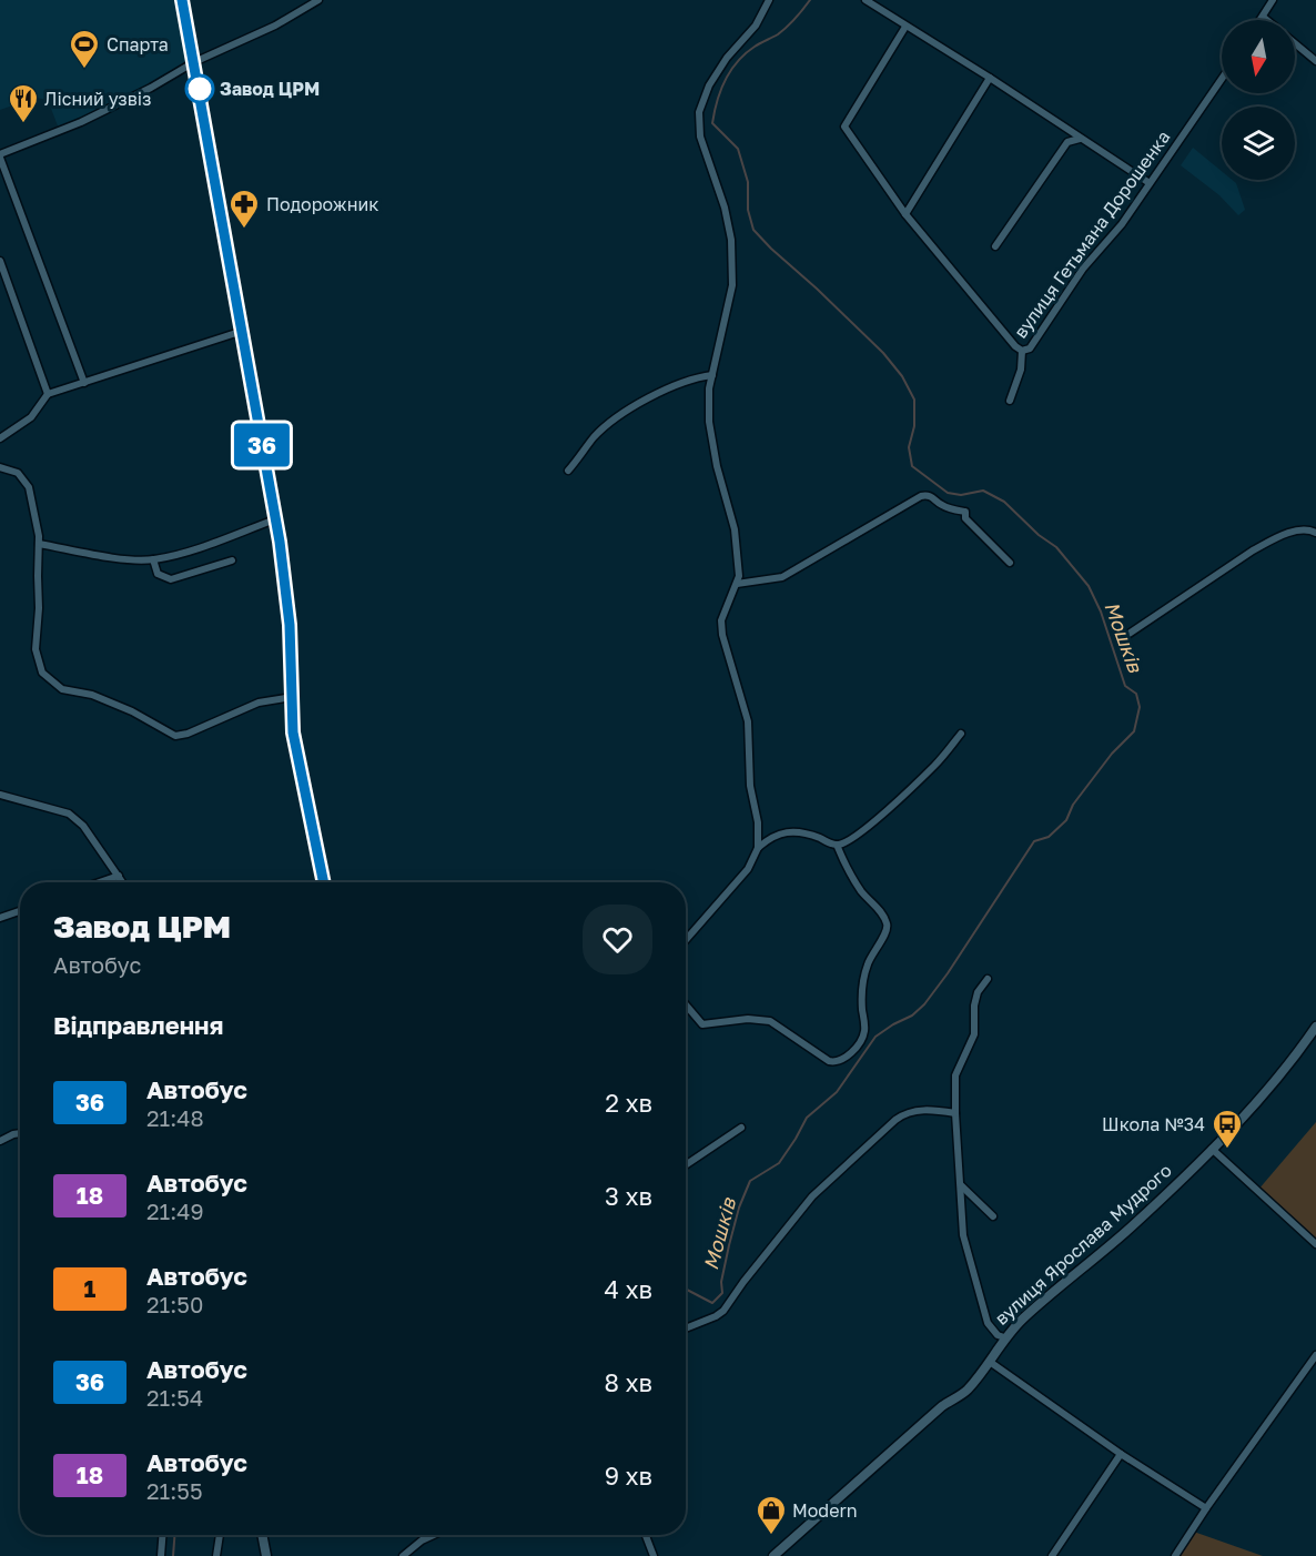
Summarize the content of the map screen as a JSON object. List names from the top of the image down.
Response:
{
  "streets": {
    "main road": ["вулиця Ярослава Мудрого"],
    "street": ["вулиця Гетьмана Дорошенка"]
  },
  "water": ["Мошків"],
  "places": {
    "sports": ["Спарта"],
    "other": ["Завод ЦРМ"],
    "restaurant": ["Лісний узвіз"],
    "pharmacy": ["Подорожник"],
    "bus stop": ["Школа №34"],
    "shop": ["Modern"]
  },
  "lines": ["bus line 36"],
  "north": "bottom",
  "page": {
    "on_map": "36",
    "heading": [
      ["Завод ЦРМ", "Автобус"],
      "Відправлення"
    ],
    "list": [
      {
        "mark": "36",
        "name": "Автобус",
        "note": "21:48",
        "value": "2 хв"
      },
      {
        "mark": "18",
        "name": "Автобус",
        "note": "21:49",
        "value": "3 хв"
      },
      {
        "mark": "1",
        "name": "Автобус",
        "note": "21:50",
        "value": "4 хв"
      },
      {
        "mark": "36",
        "name": "Автобус",
        "note": "21:54",
        "value": "8 хв"
      },
      {
        "mark": "18",
        "name": "Автобус",
        "note": "21:55",
        "value": "9 хв"
      }
    ]
  }
}
